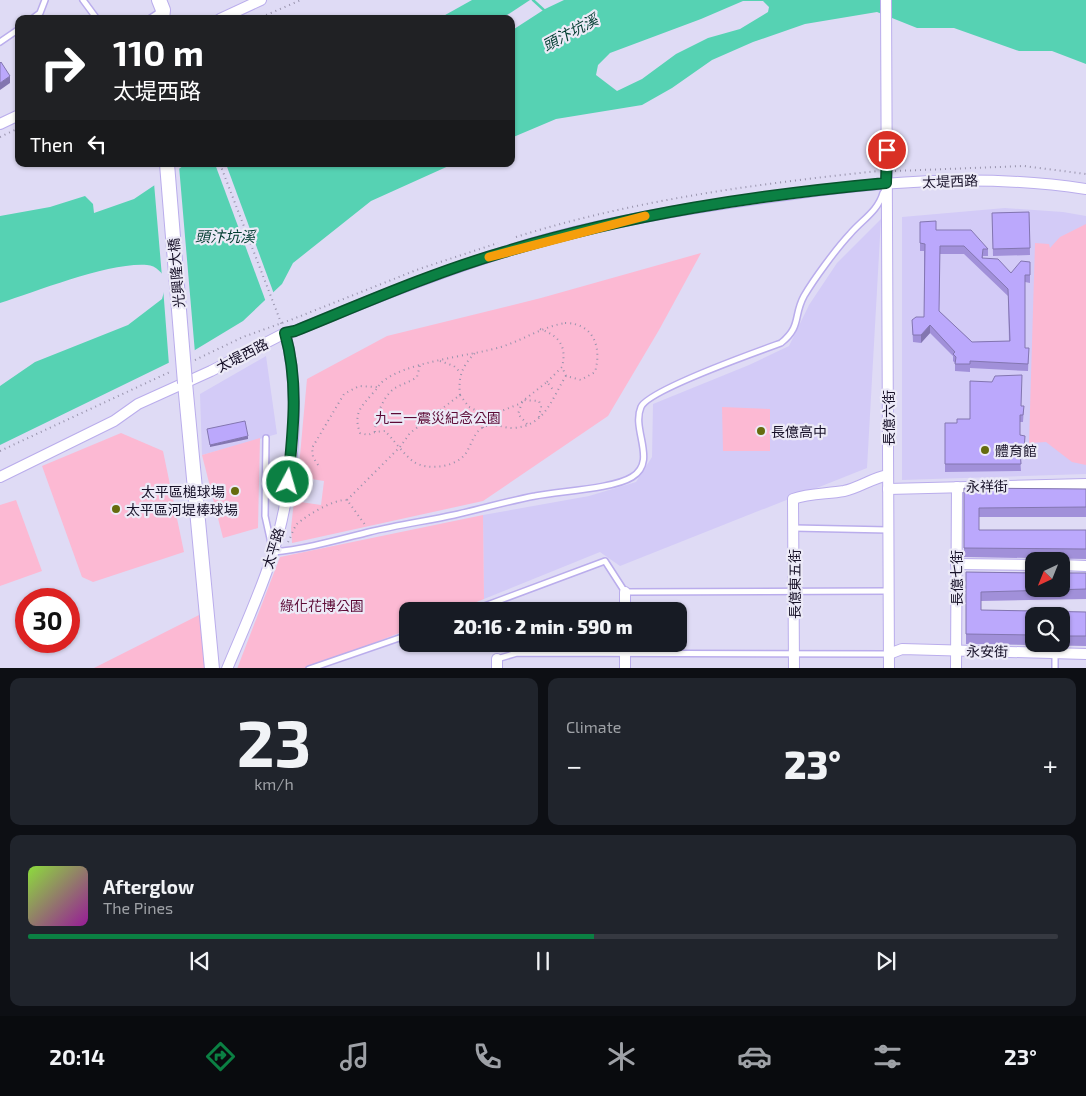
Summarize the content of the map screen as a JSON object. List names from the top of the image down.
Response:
{
  "streets": {
    "street": [
      "太堤西路",
      "光興隆大橋",
      "長億六街",
      "永祥街",
      "太平路",
      "長億七街",
      "長億東五街",
      "永安街"
    ]
  },
  "crossings": [
    ["太堤西路", "光興隆大橋"],
    ["太堤西路", "長億六街"],
    ["太堤西路", "太平路"],
    ["長億六街", "永祥街"],
    ["長億六街", "長億東五街"],
    ["長億六街", "永安街"],
    ["永祥街", "長億七街"],
    ["長億七街", "永安街"]
  ],
  "water": ["頭汴坑溪"],
  "parks": ["九二一震災紀念公園", "綠化花博公園"],
  "places": [
    "長億高中",
    "體育館",
    "太平區槌球場",
    "太平區河堤棒球場"
  ],
  "north": "bottom left",
  "page": {
    "turn": ["110 m", "太堤西路"],
    "then": "Then",
    "limit": "30",
    "trip": "20:16 · 2 min · 590 m",
    "tile": [
      ["23", "km/h"],
      "Climate"
    ],
    "heat": ["−", "23°", "+"],
    "song": ["Afterglow", "The Pines"],
    "tabs": ["20:14", "23°"]
  }
}
